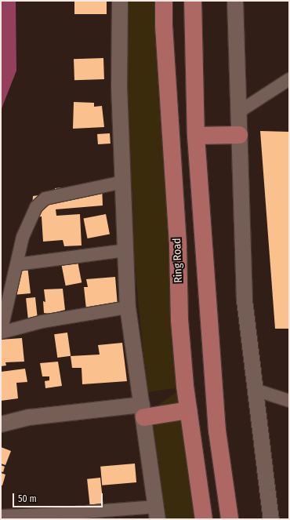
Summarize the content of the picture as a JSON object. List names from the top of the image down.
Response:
{
  "streets": {
    "main road": ["Ring Road"]
  },
  "scale_bar": "50 m"
}
